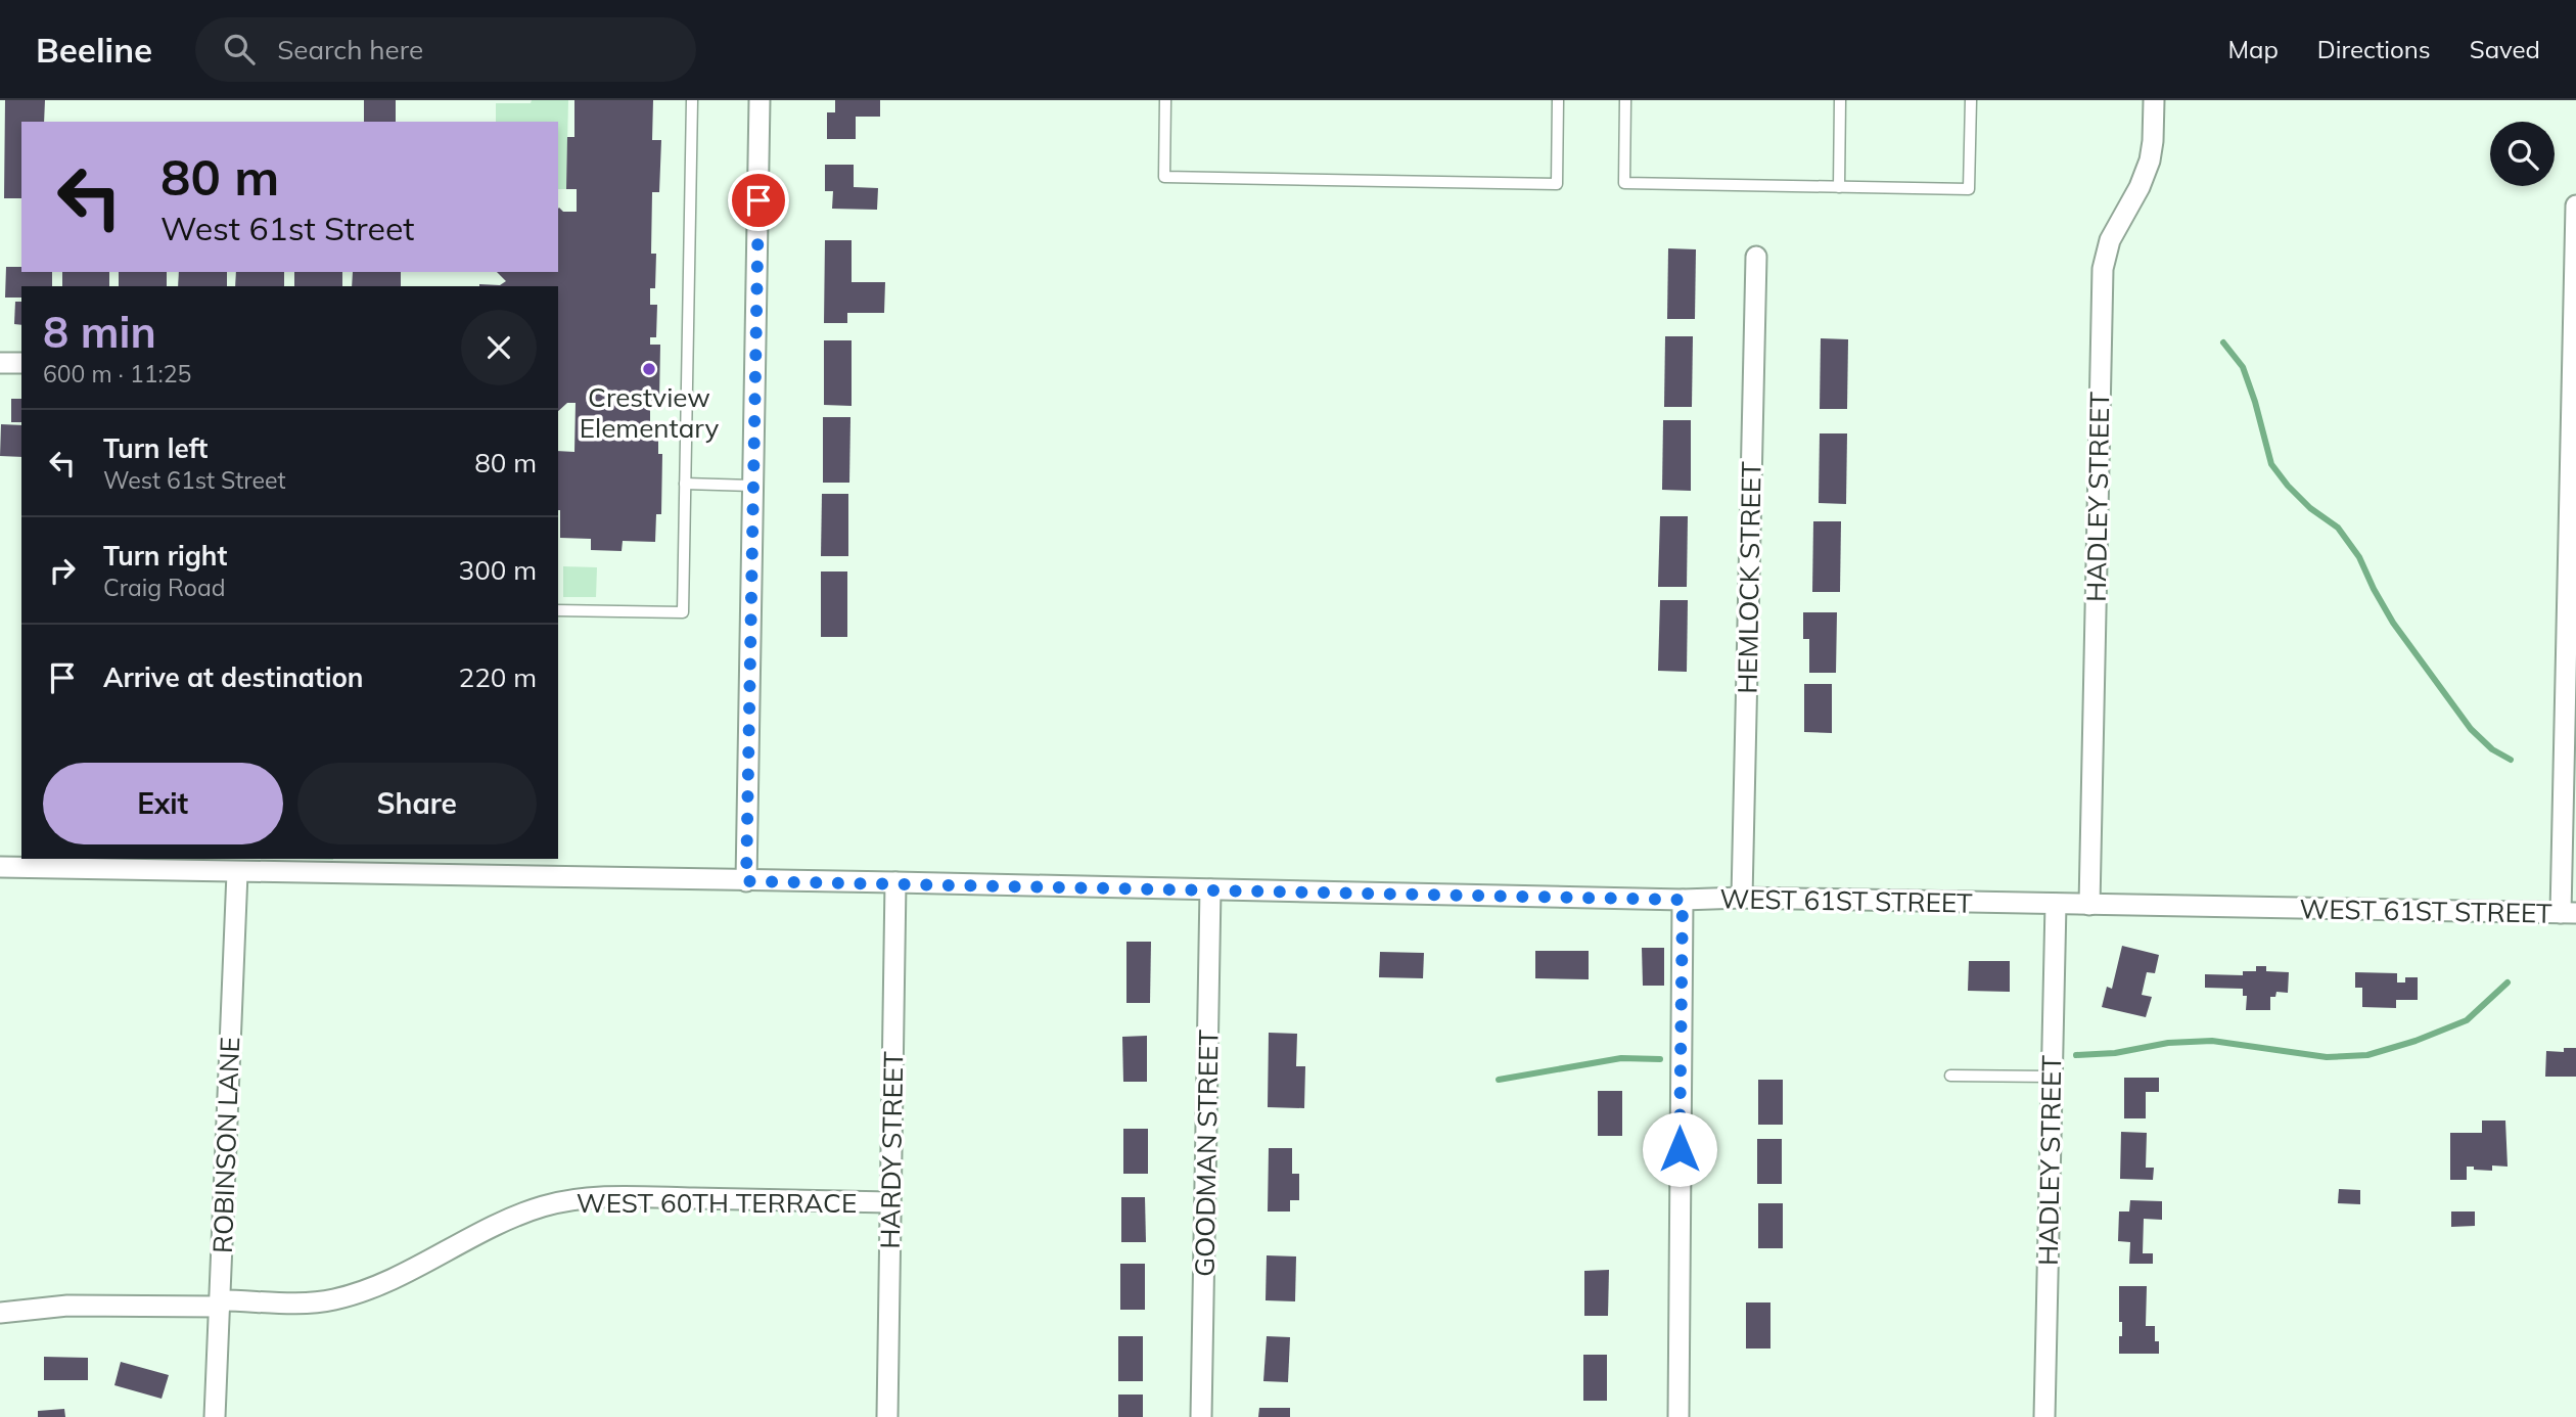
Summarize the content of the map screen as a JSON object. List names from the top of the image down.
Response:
{
  "streets": {
    "street": [
      "HADLEY STREET",
      "HEMLOCK STREET",
      "WEST 61ST STREET",
      "ROBINSON LANE",
      "HARDY STREET",
      "GOODMAN STREET",
      "WEST 60TH TERRACE"
    ]
  },
  "crossings": [
    ["HADLEY STREET", "WEST 61ST STREET"],
    ["HEMLOCK STREET", "WEST 61ST STREET"],
    ["WEST 61ST STREET", "ROBINSON LANE"],
    ["WEST 61ST STREET", "HARDY STREET"],
    ["WEST 61ST STREET", "GOODMAN STREET"],
    ["ROBINSON LANE", "WEST 60TH TERRACE"],
    ["HARDY STREET", "WEST 60TH TERRACE"]
  ],
  "places": ["Crestview Elementary"],
  "page": {
    "header": "Beeline",
    "search": "Search here",
    "nav": ["Map", "Directions", "Saved"],
    "turn": ["80 m", "West 61st Street"],
    "heading": ["8 min", "600 m · 11:25"],
    "list": [
      {
        "name": "Turn left",
        "note": "West 61st Street",
        "value": "80 m"
      },
      {
        "name": "Turn right",
        "note": "Craig Road",
        "value": "300 m"
      },
      {
        "name": "Arrive at destination",
        "value": "220 m"
      }
    ],
    "buttons": ["Exit", "Share"]
  }
}
